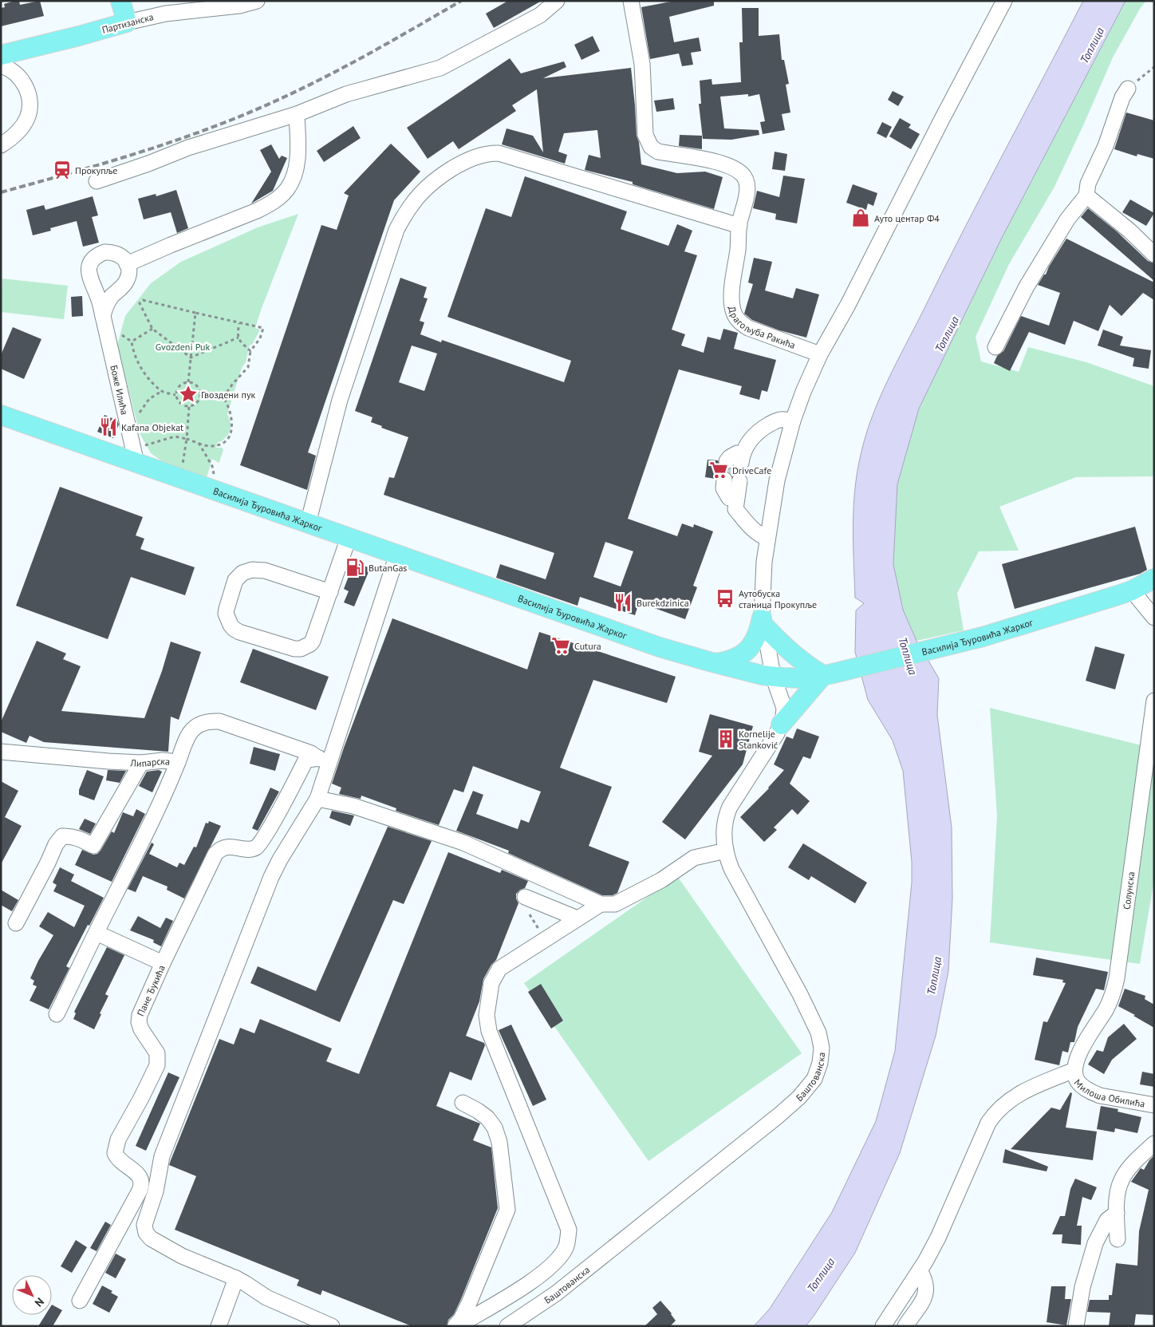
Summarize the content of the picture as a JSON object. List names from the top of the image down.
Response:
{
  "streets": {
    "main road": ["Партизанска", "Василија Ђуровића Жарког"],
    "street": [
      "Драгољуба Ракића",
      "Боже Илића",
      "Липарска",
      "Солунска",
      "Пане Ђукића",
      "Баштованска",
      "Милоша Обилића"
    ]
  },
  "crossings": [
    ["Боже Илића", "Василија Ђуровића Жарког"],
    ["Василија Ђуровића Жарког", "Баштованска"],
    ["Липарска", "Пане Ђукића"],
    ["Солунска", "Милоша Обилића"]
  ],
  "water": ["Топлица"],
  "parks": ["Gvozdeni Puk"],
  "places": {
    "station": ["Прокупље"],
    "shop": ["Ауто центар Ф4"],
    "place": ["Гвоздени пук"],
    "restaurant": ["Kafana Objekat", "Burekdzinica"],
    "supermarket": ["DriveCafe", "Cutura"],
    "fuel station": ["ButanGas"],
    "bus stop": ["Аутобуска станица Прокупље"],
    "building": ["Kornelije Stanković"]
  },
  "north": "bottom right"
}
